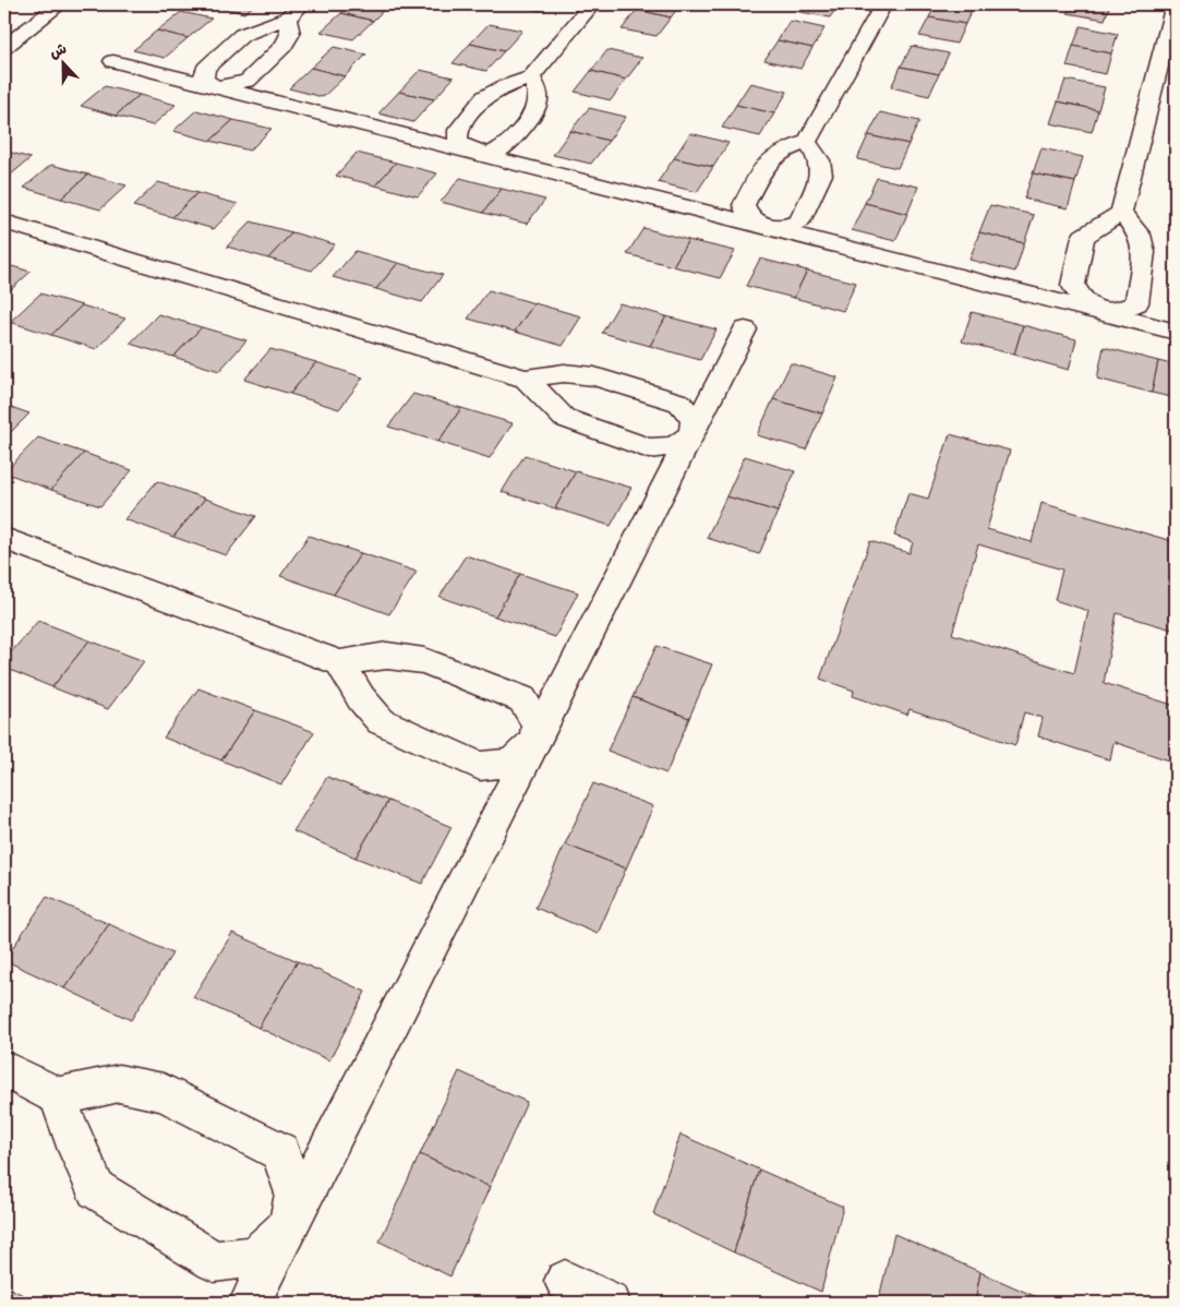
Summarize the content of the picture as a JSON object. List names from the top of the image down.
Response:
{
  "north": "top"
}
